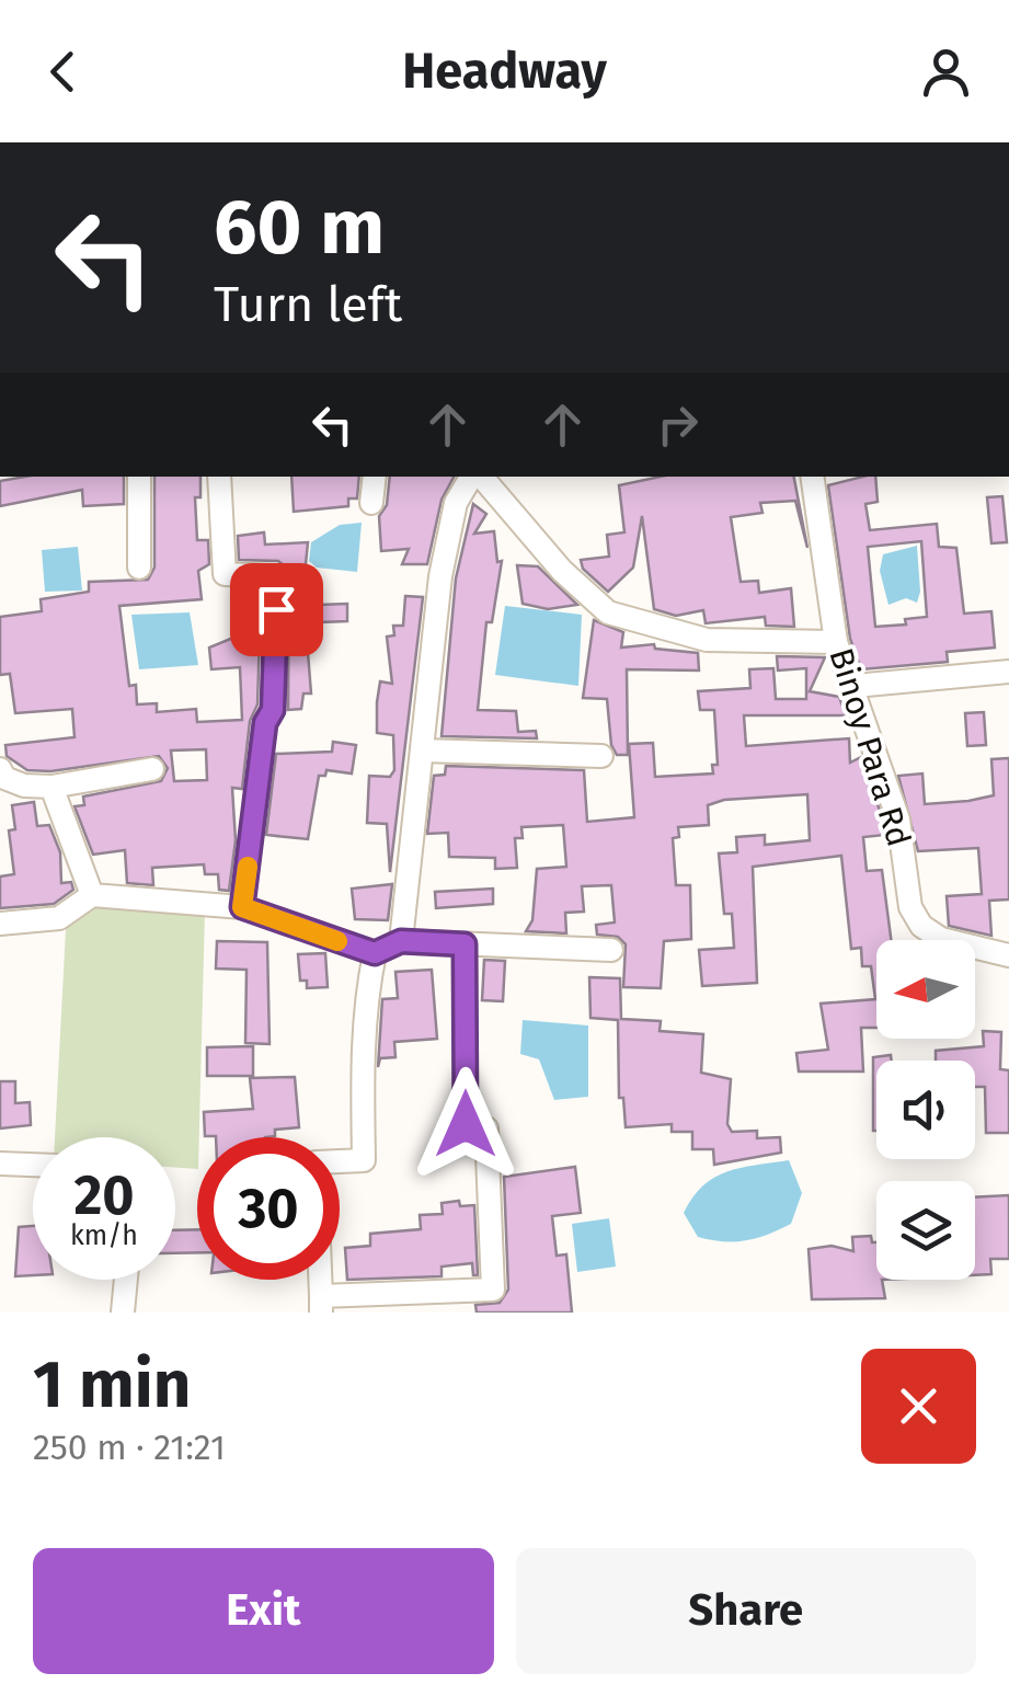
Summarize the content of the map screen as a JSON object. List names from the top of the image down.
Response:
{
  "streets": {
    "street": ["Binoy Para Rd"]
  },
  "north": "left",
  "page": {
    "header": "Headway",
    "turn": ["60 m", "Turn left"],
    "speed": "20 km/h",
    "limit": "30",
    "heading": ["1 min", "250 m · 21:21"],
    "buttons": ["Exit", "Share"]
  }
}
